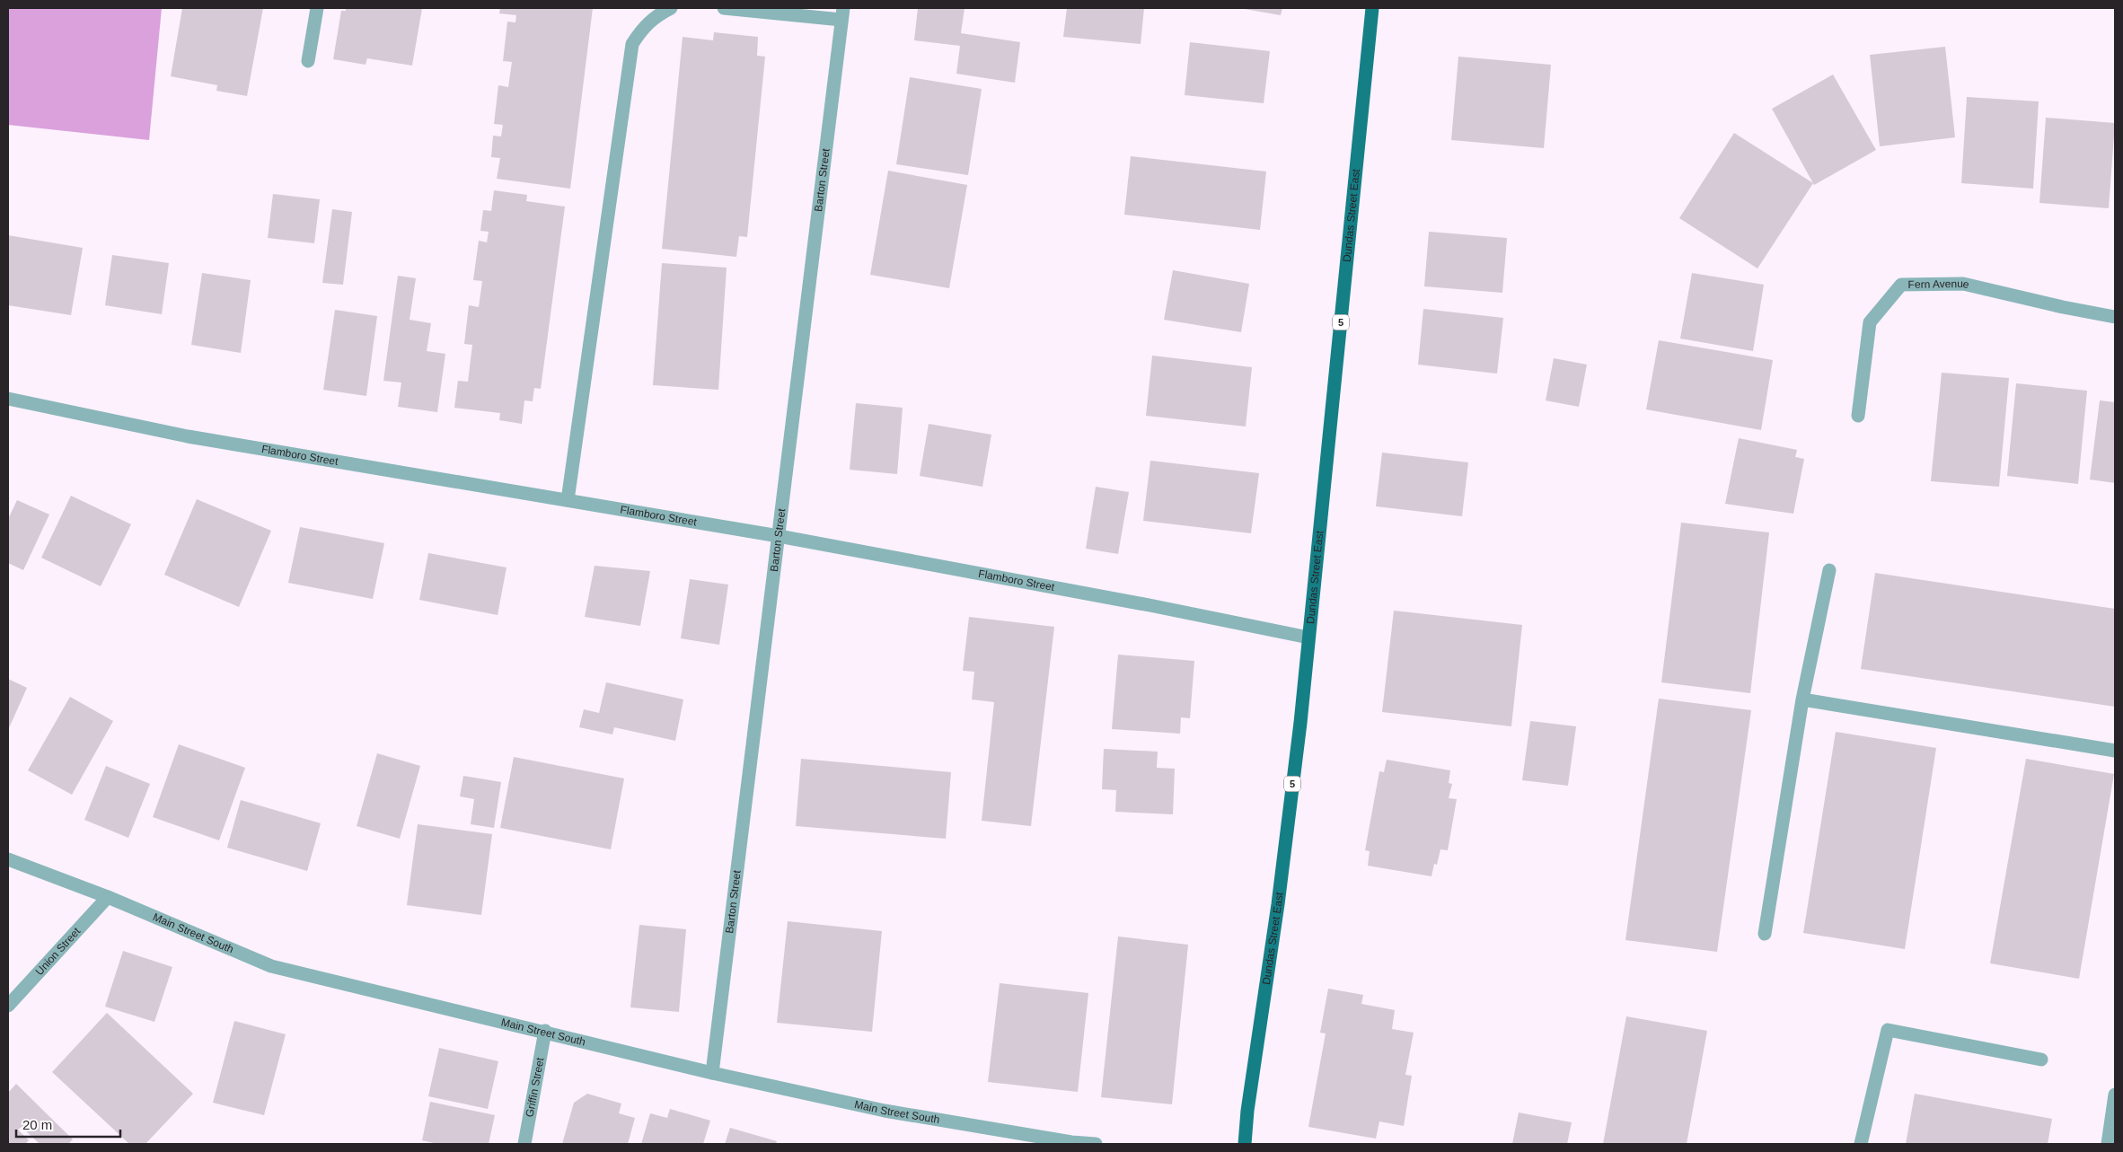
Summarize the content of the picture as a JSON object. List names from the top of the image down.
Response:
{
  "streets": {
    "main road": ["Dundas Street East", "5"],
    "street": [
      "Barton Street",
      "Fern Avenue",
      "Flamboro Street",
      "Main Street South",
      "Union Street",
      "Griffin Street"
    ]
  },
  "crossings": [
    ["Barton Street", "Flamboro Street"],
    ["Barton Street", "Main Street South"],
    ["Dundas Street East", "Flamboro Street"],
    ["Main Street South", "Union Street"],
    ["Main Street South", "Griffin Street"]
  ],
  "scale_bar": "20 m"
}
